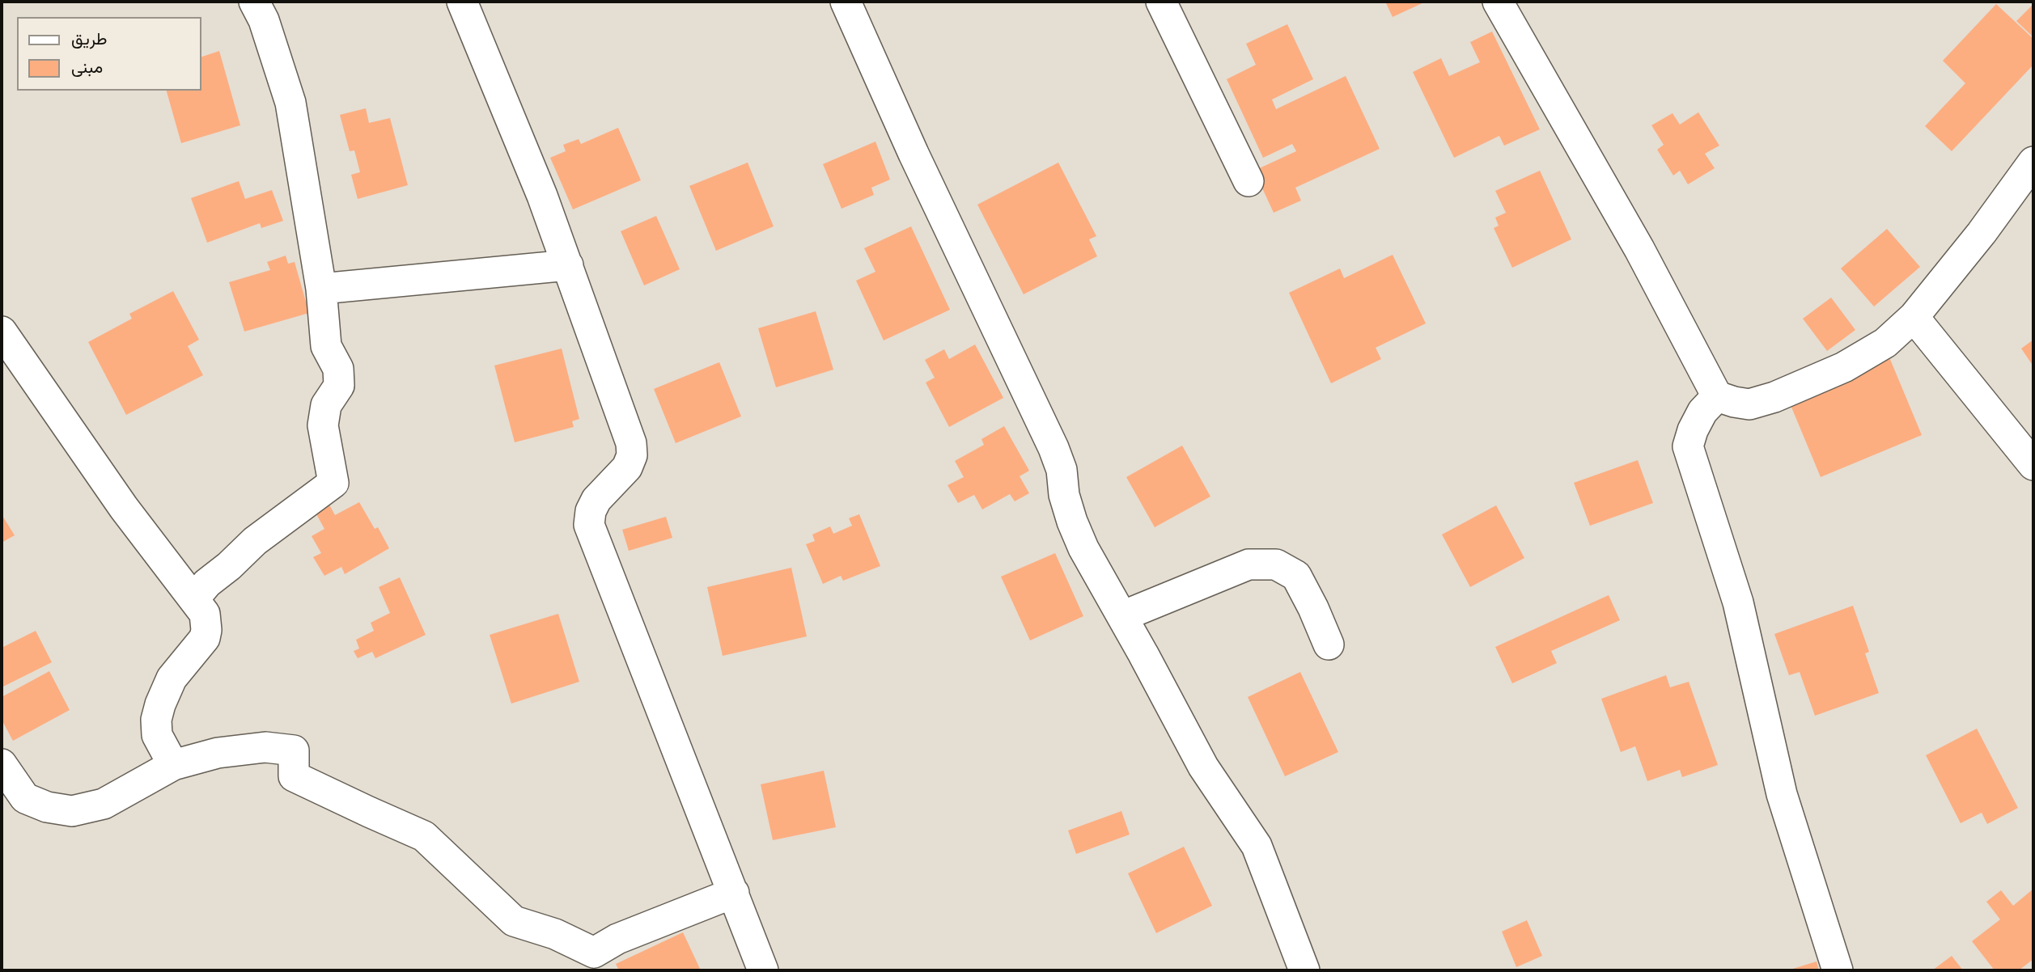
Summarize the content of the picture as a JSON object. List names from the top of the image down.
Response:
{
  "legend": ["طريق", "مبنى"]
}
